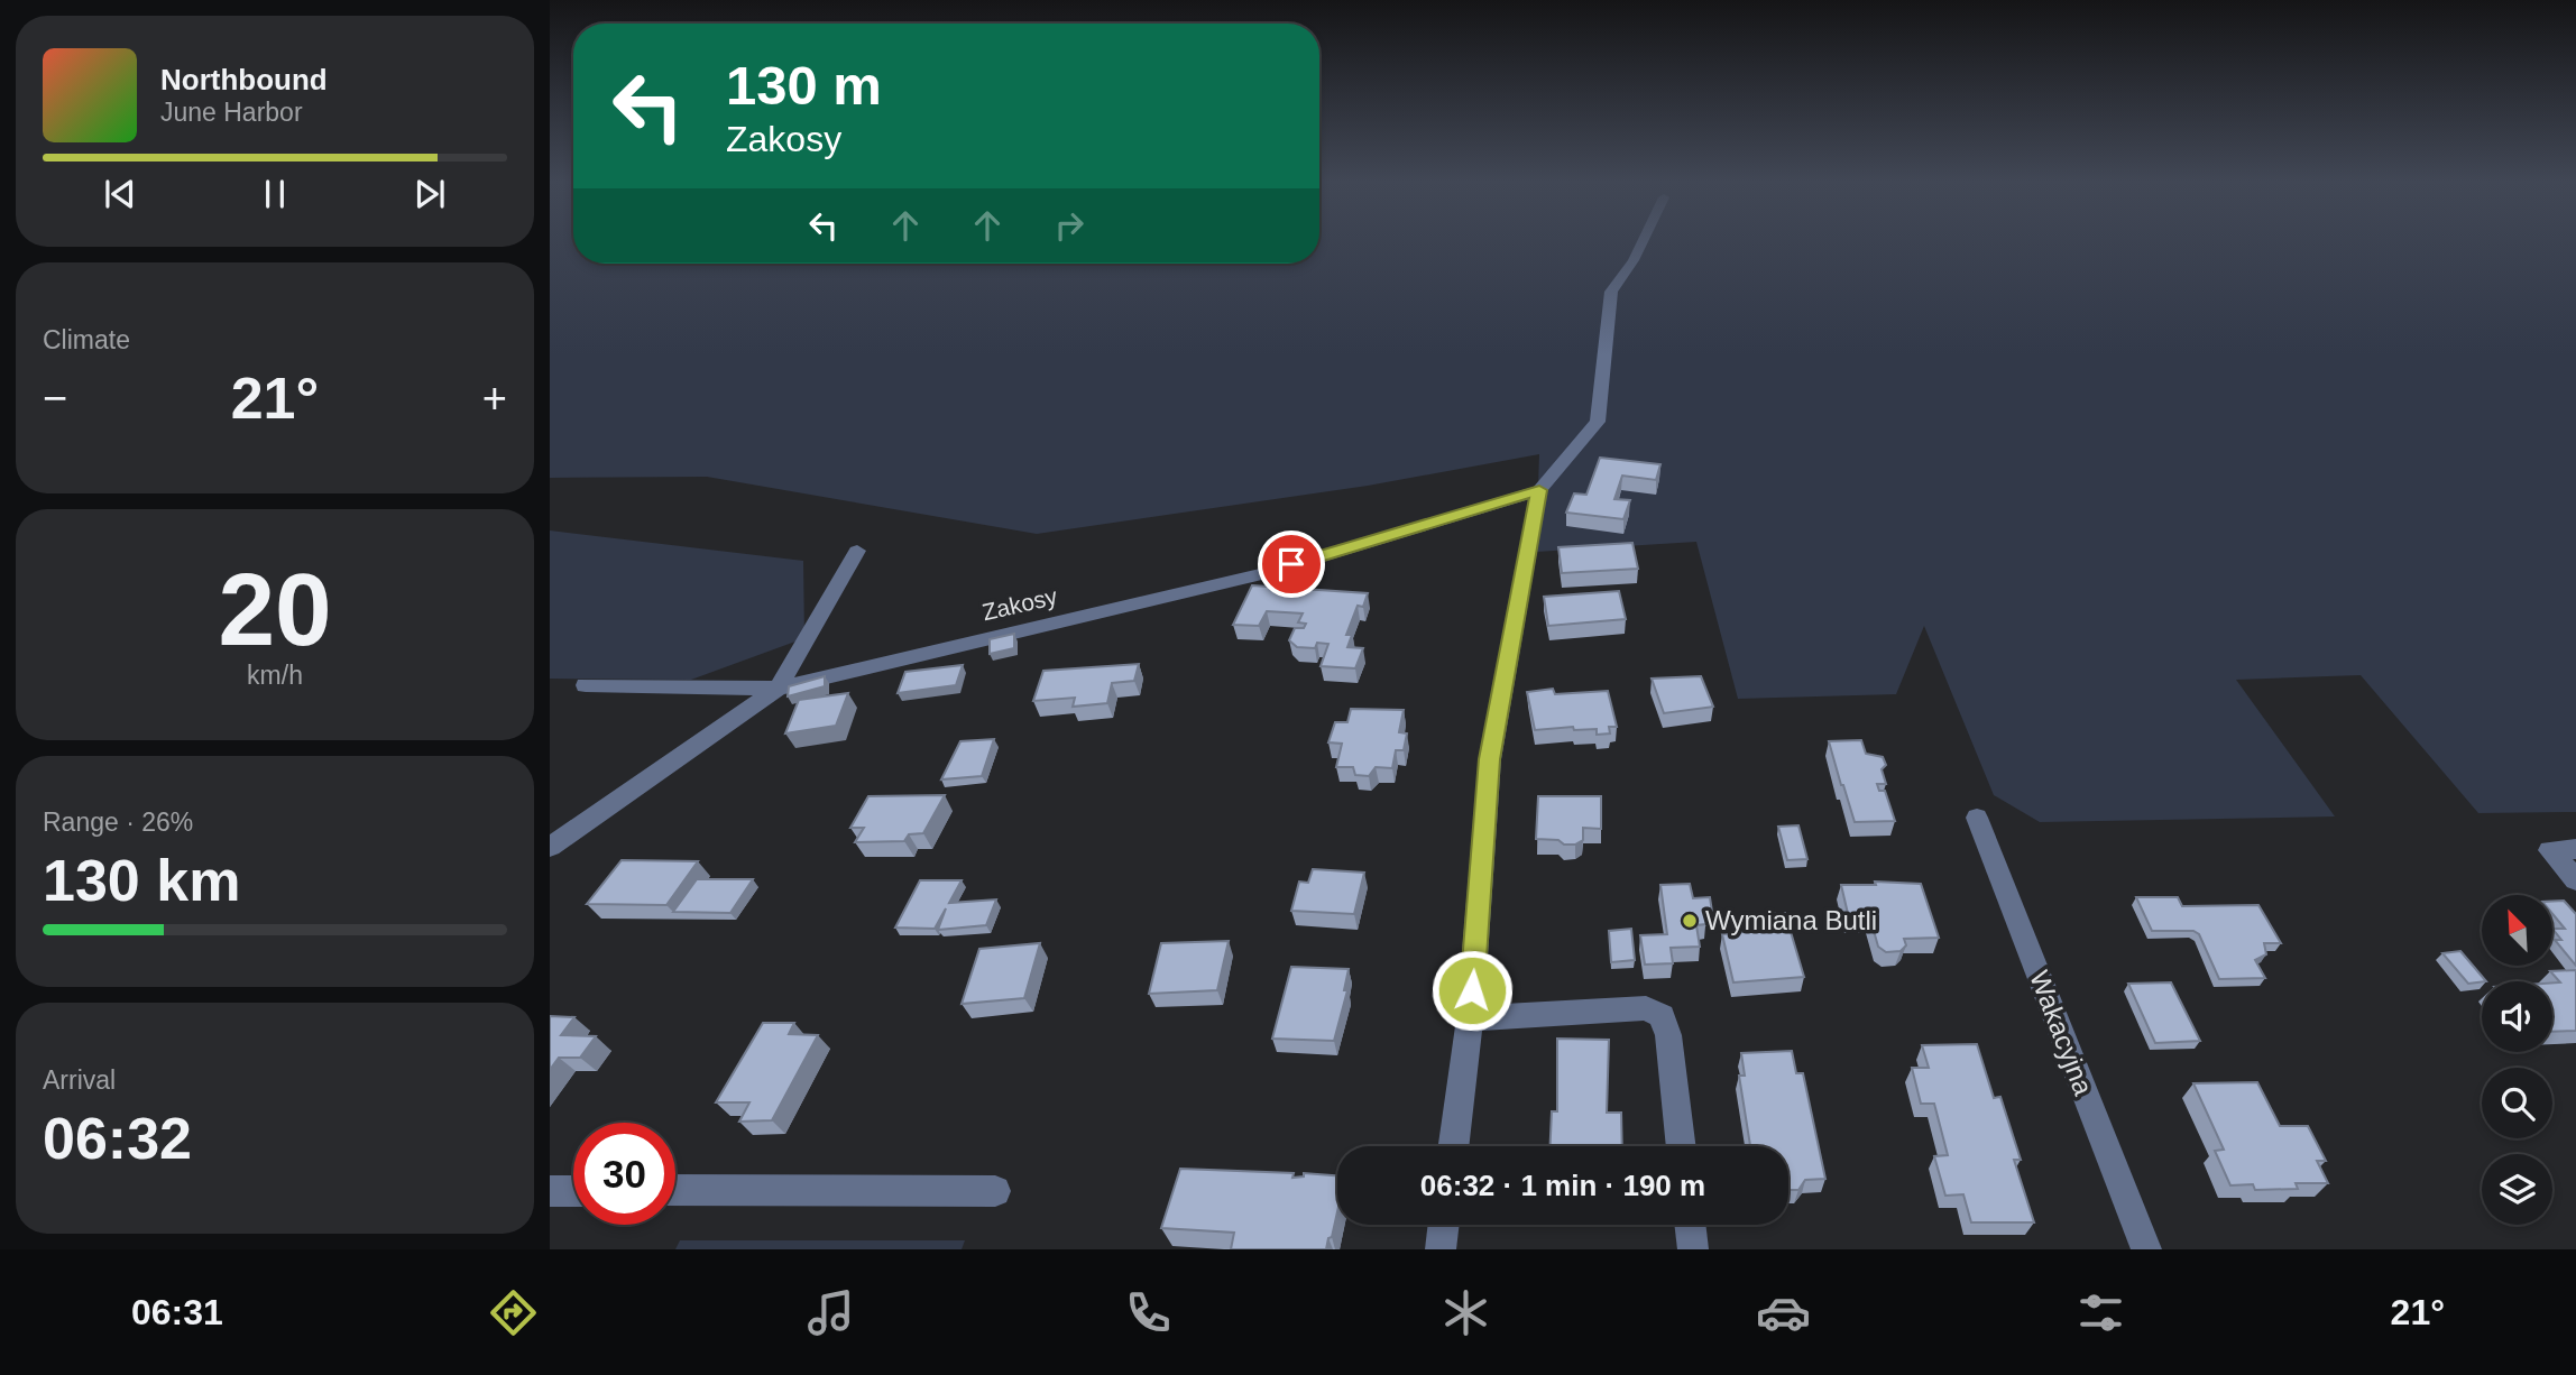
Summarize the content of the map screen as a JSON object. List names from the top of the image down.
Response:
{
  "streets": {
    "street": ["Zakosy", "Wakacyjna"]
  },
  "places": ["Wymiana Butli"],
  "north": "top left",
  "page": {
    "turn": ["130 m", "Zakosy"],
    "song": ["Northbound", "June Harbor"],
    "tile": [
      "Climate",
      ["20", "km/h"],
      ["Range · 26%", "130 km"],
      ["Arrival", "06:32"]
    ],
    "heat": ["−", "21°", "+"],
    "limit": "30",
    "trip": "06:32 · 1 min · 190 m",
    "tabs": ["06:31", "21°"]
  }
}
